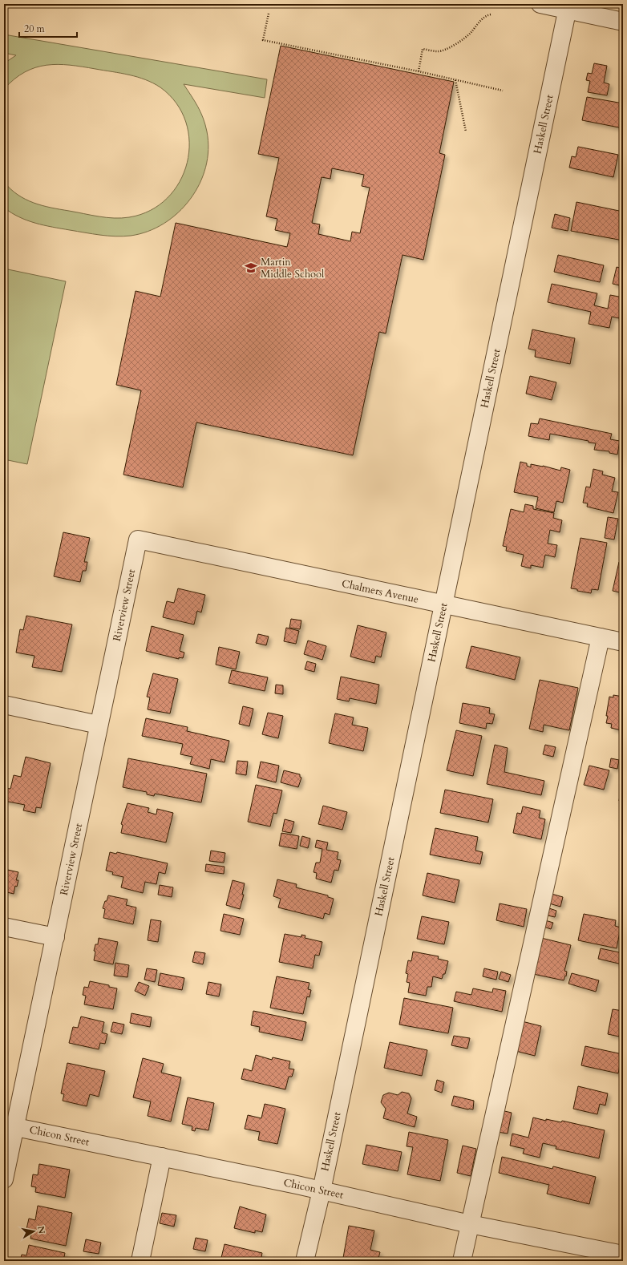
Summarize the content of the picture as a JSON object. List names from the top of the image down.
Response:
{
  "streets": {
    "street": [
      "Haskell Street",
      "Chalmers Avenue",
      "Riverview Street",
      "Chicon Street"
    ]
  },
  "crossings": [
    ["Haskell Street", "Chalmers Avenue"],
    ["Haskell Street", "Chicon Street"],
    ["Chalmers Avenue", "Riverview Street"],
    ["Riverview Street", "Chicon Street"]
  ],
  "places": {
    "school or university": ["Martin Middle School"]
  },
  "scale_bar": "20 m",
  "north": "right"
}
